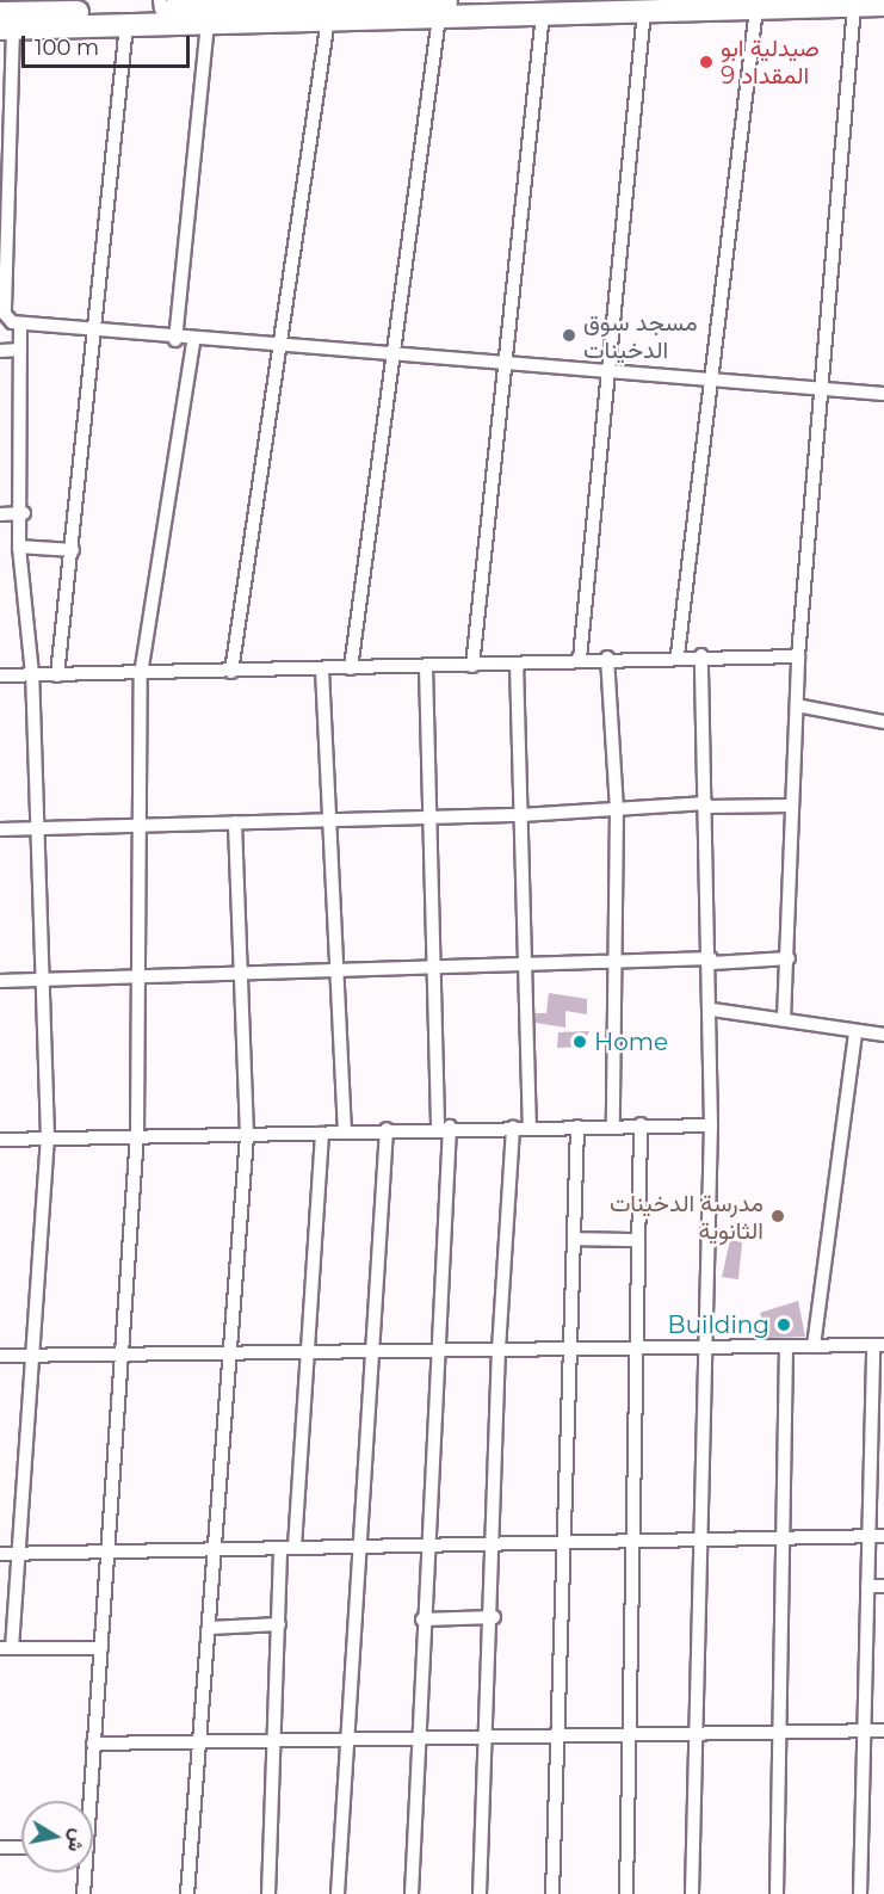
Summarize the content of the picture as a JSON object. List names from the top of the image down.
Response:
{
  "places": [
    "صيدلية ابو المقداد 9",
    "مسجد سوق الدخينات",
    "Home",
    "مدرسة الدخينات الثانوية",
    "Building"
  ],
  "scale_bar": "100 m",
  "north": "right"
}
